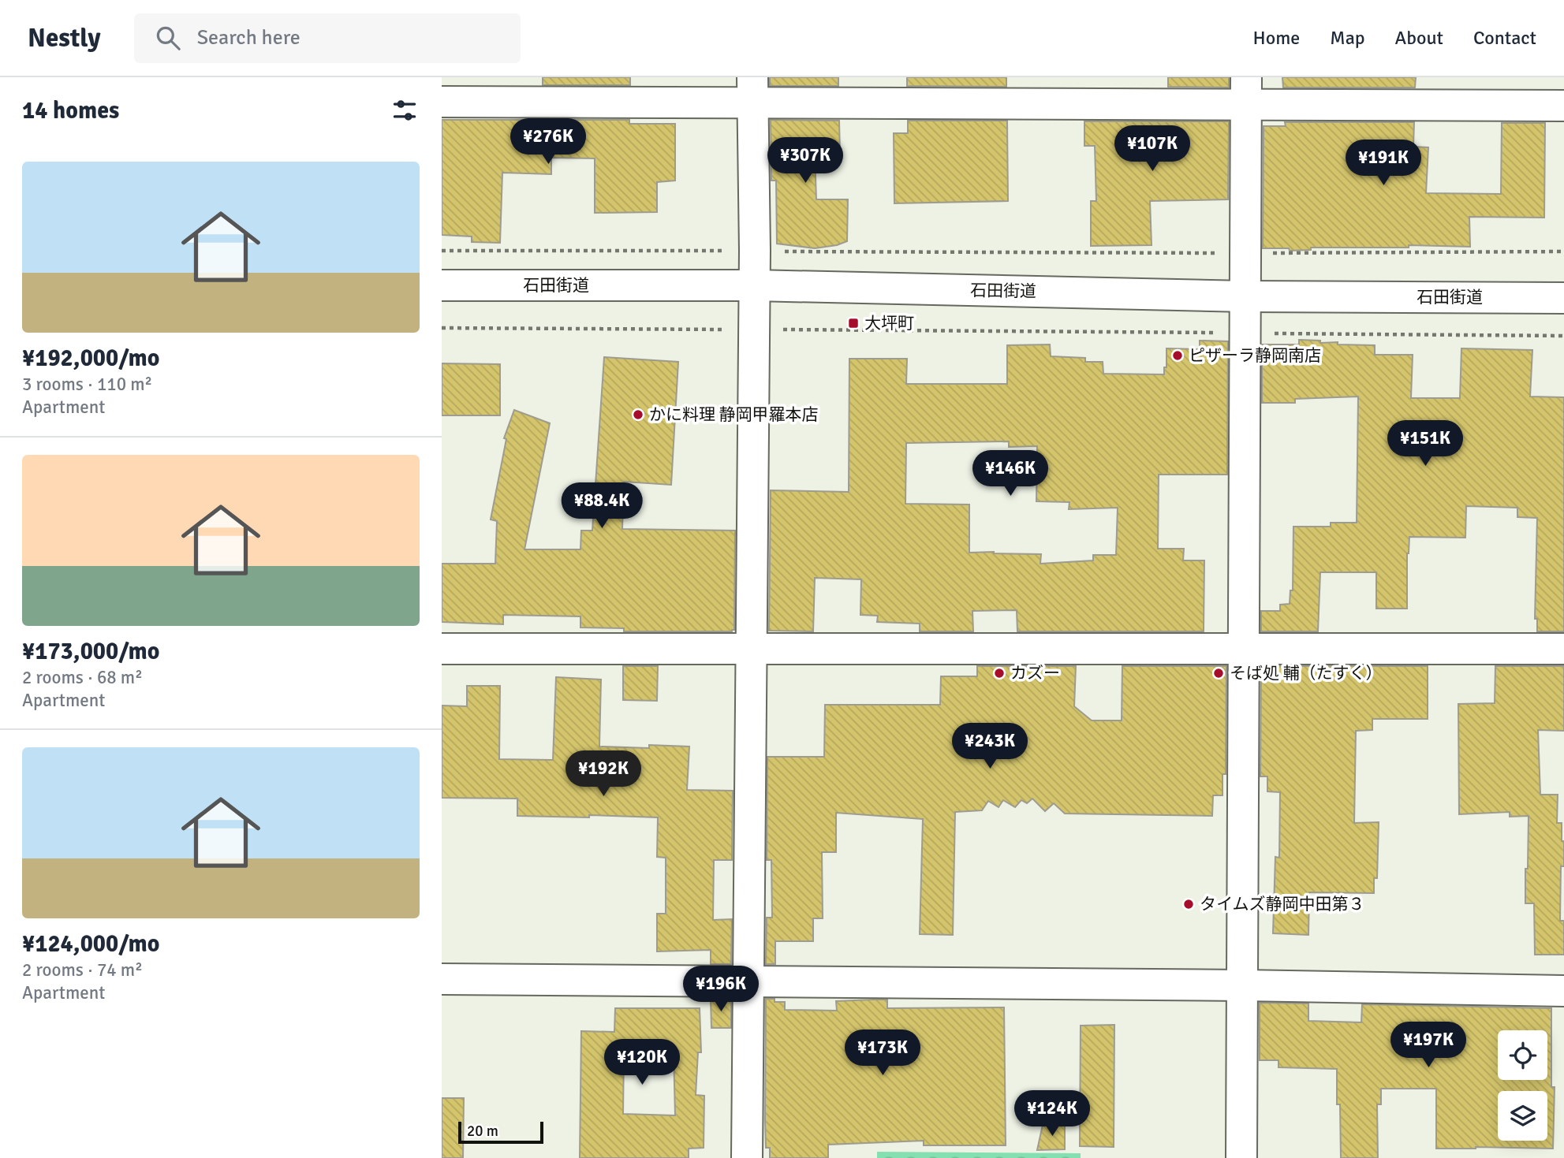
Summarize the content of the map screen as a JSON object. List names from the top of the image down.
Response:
{
  "streets": {
    "street": ["石田街道"]
  },
  "places": {
    "transit": ["大坪町"],
    "other": [
      "ピザーラ静岡南店",
      "かに料理 静岡甲羅本店",
      "カズー",
      "そば処 輔（たすく）",
      "タイムズ静岡中田第３"
    ]
  },
  "scale_bar": "20 m",
  "page": {
    "header": "Nestly",
    "search": "Search here",
    "nav": [
      "Home",
      "Map",
      "About",
      "Contact"
    ],
    "heading": "14 homes",
    "price": [
      "¥276K",
      "¥107K",
      "¥307K",
      "¥191K",
      "¥151K",
      "¥146K",
      "¥88.4K",
      "¥243K",
      "¥192K",
      "¥196K",
      "¥197K",
      "¥173K",
      "¥120K",
      "¥124K"
    ],
    "list": [
      {
        "name": "¥192,000/mo",
        "note": "3 rooms · 110 m² · Apartment"
      },
      {
        "name": "¥173,000/mo",
        "note": "2 rooms · 68 m² · Apartment"
      },
      {
        "name": "¥124,000/mo",
        "note": "2 rooms · 74 m² · Apartment"
      }
    ],
    "scale": "20 m"
  }
}
